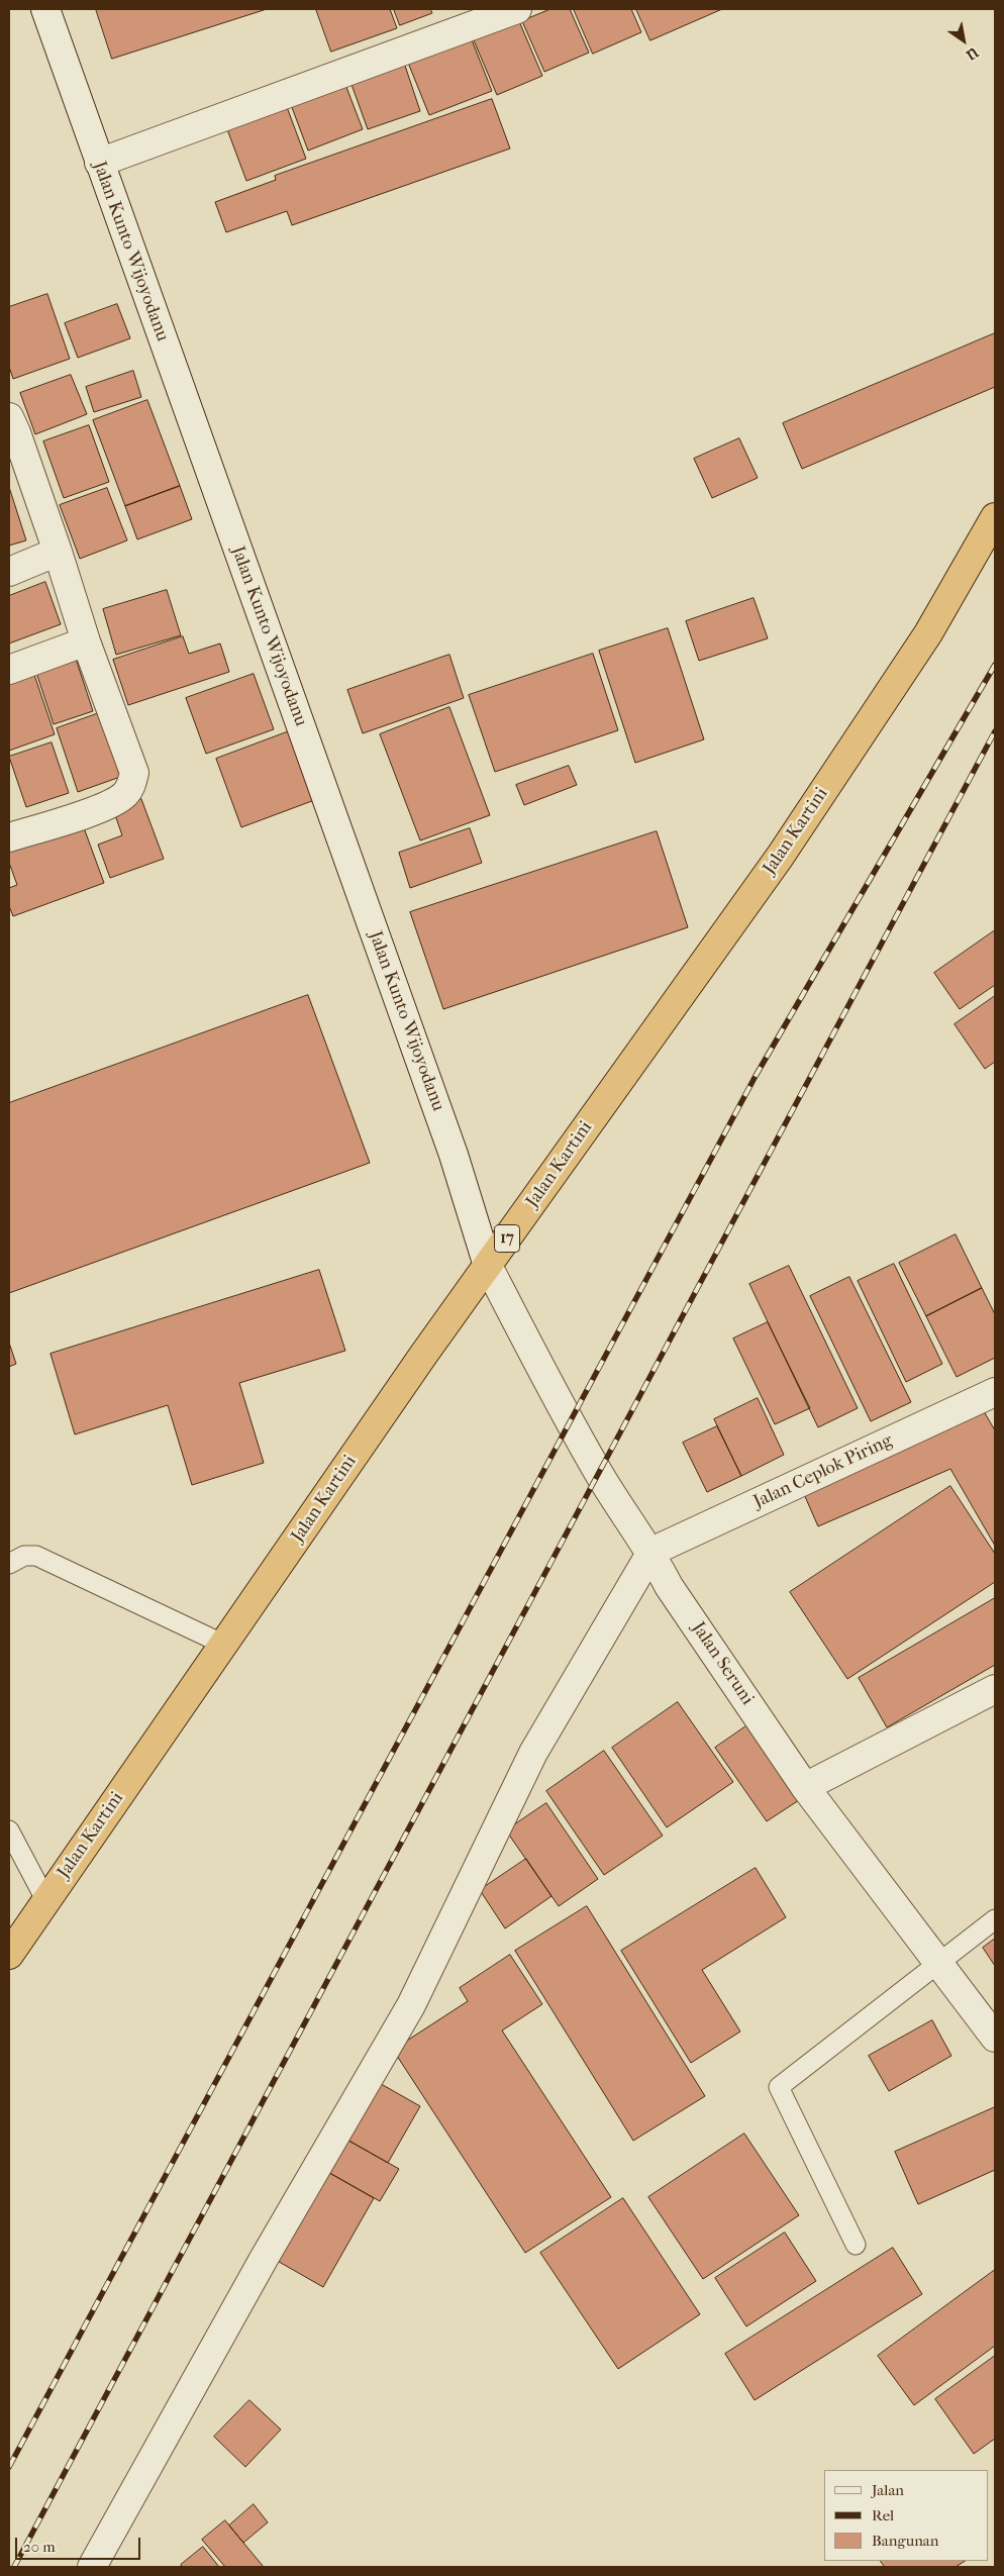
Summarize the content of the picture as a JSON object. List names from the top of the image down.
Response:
{
  "streets": {
    "highway": ["Jalan Kartini", "17"],
    "street": ["Jalan Kunto Wijoyodanu", "Jalan Ceplok Piring", "Jalan Seruni"]
  },
  "crossings": [
    ["Jalan Kunto Wijoyodanu", "Jalan Kartini"],
    ["Jalan Kunto Wijoyodanu", "Jalan Seruni"],
    ["Jalan Kartini", "Jalan Seruni"],
    ["Jalan Ceplok Piring", "Jalan Seruni"]
  ],
  "legend": ["Jalan", "Rel", "Bangunan"],
  "scale_bar": "20 m",
  "north": "bottom right"
}
